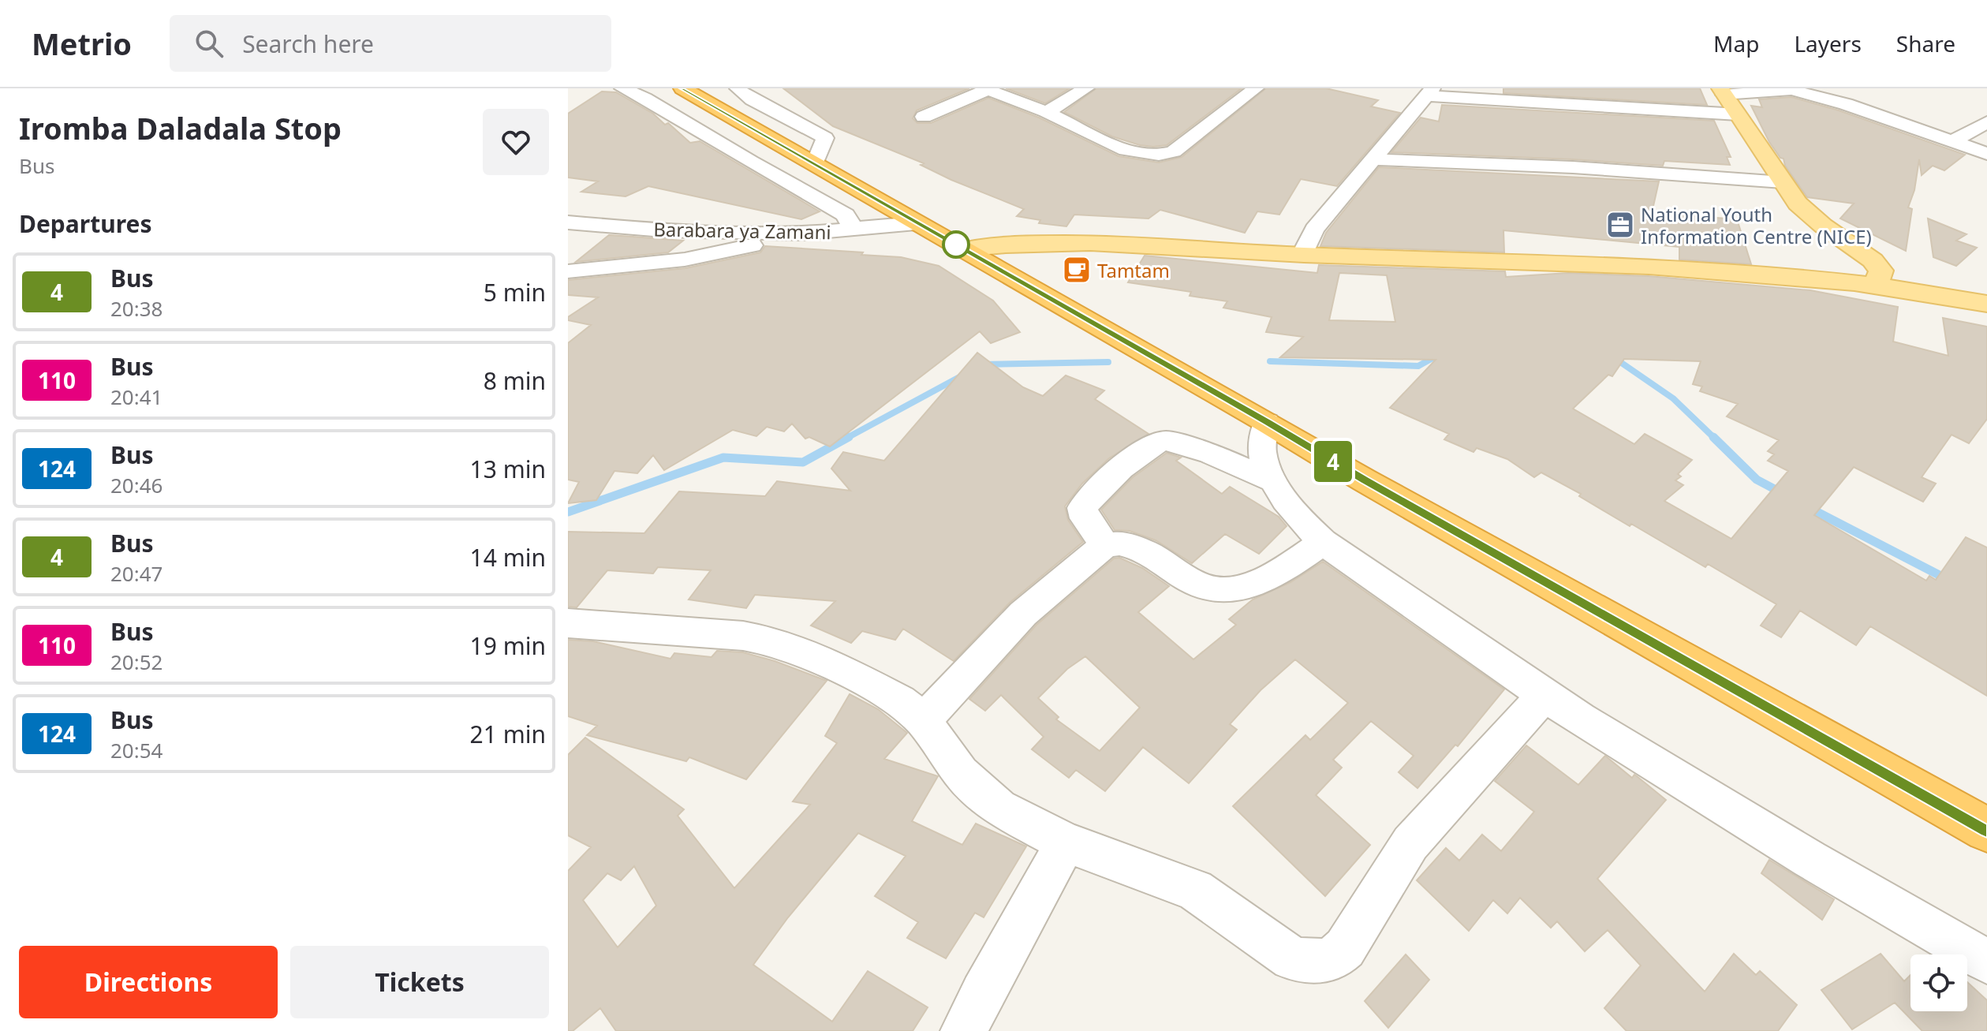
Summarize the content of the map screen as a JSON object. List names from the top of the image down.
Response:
{
  "streets": {
    "street": ["Barabara ya Zamani"]
  },
  "places": {
    "office": ["National Youth Information Centre (NICE)"],
    "cafe": ["Tamtam"]
  },
  "lines": ["bus line 4"],
  "page": {
    "header": "Metrio",
    "search": "Search here",
    "nav": ["Map", "Layers", "Share"],
    "heading": [
      ["Iromba Daladala Stop", "Bus"],
      "Departures"
    ],
    "on_map": "4",
    "list": [
      {
        "mark": "4",
        "name": "Bus",
        "note": "20:38",
        "value": "5 min"
      },
      {
        "mark": "110",
        "name": "Bus",
        "note": "20:41",
        "value": "8 min"
      },
      {
        "mark": "124",
        "name": "Bus",
        "note": "20:46",
        "value": "13 min"
      },
      {
        "mark": "4",
        "name": "Bus",
        "note": "20:47",
        "value": "14 min"
      },
      {
        "mark": "110",
        "name": "Bus",
        "note": "20:52",
        "value": "19 min"
      },
      {
        "mark": "124",
        "name": "Bus",
        "note": "20:54",
        "value": "21 min"
      }
    ],
    "buttons": ["Directions", "Tickets"]
  }
}
